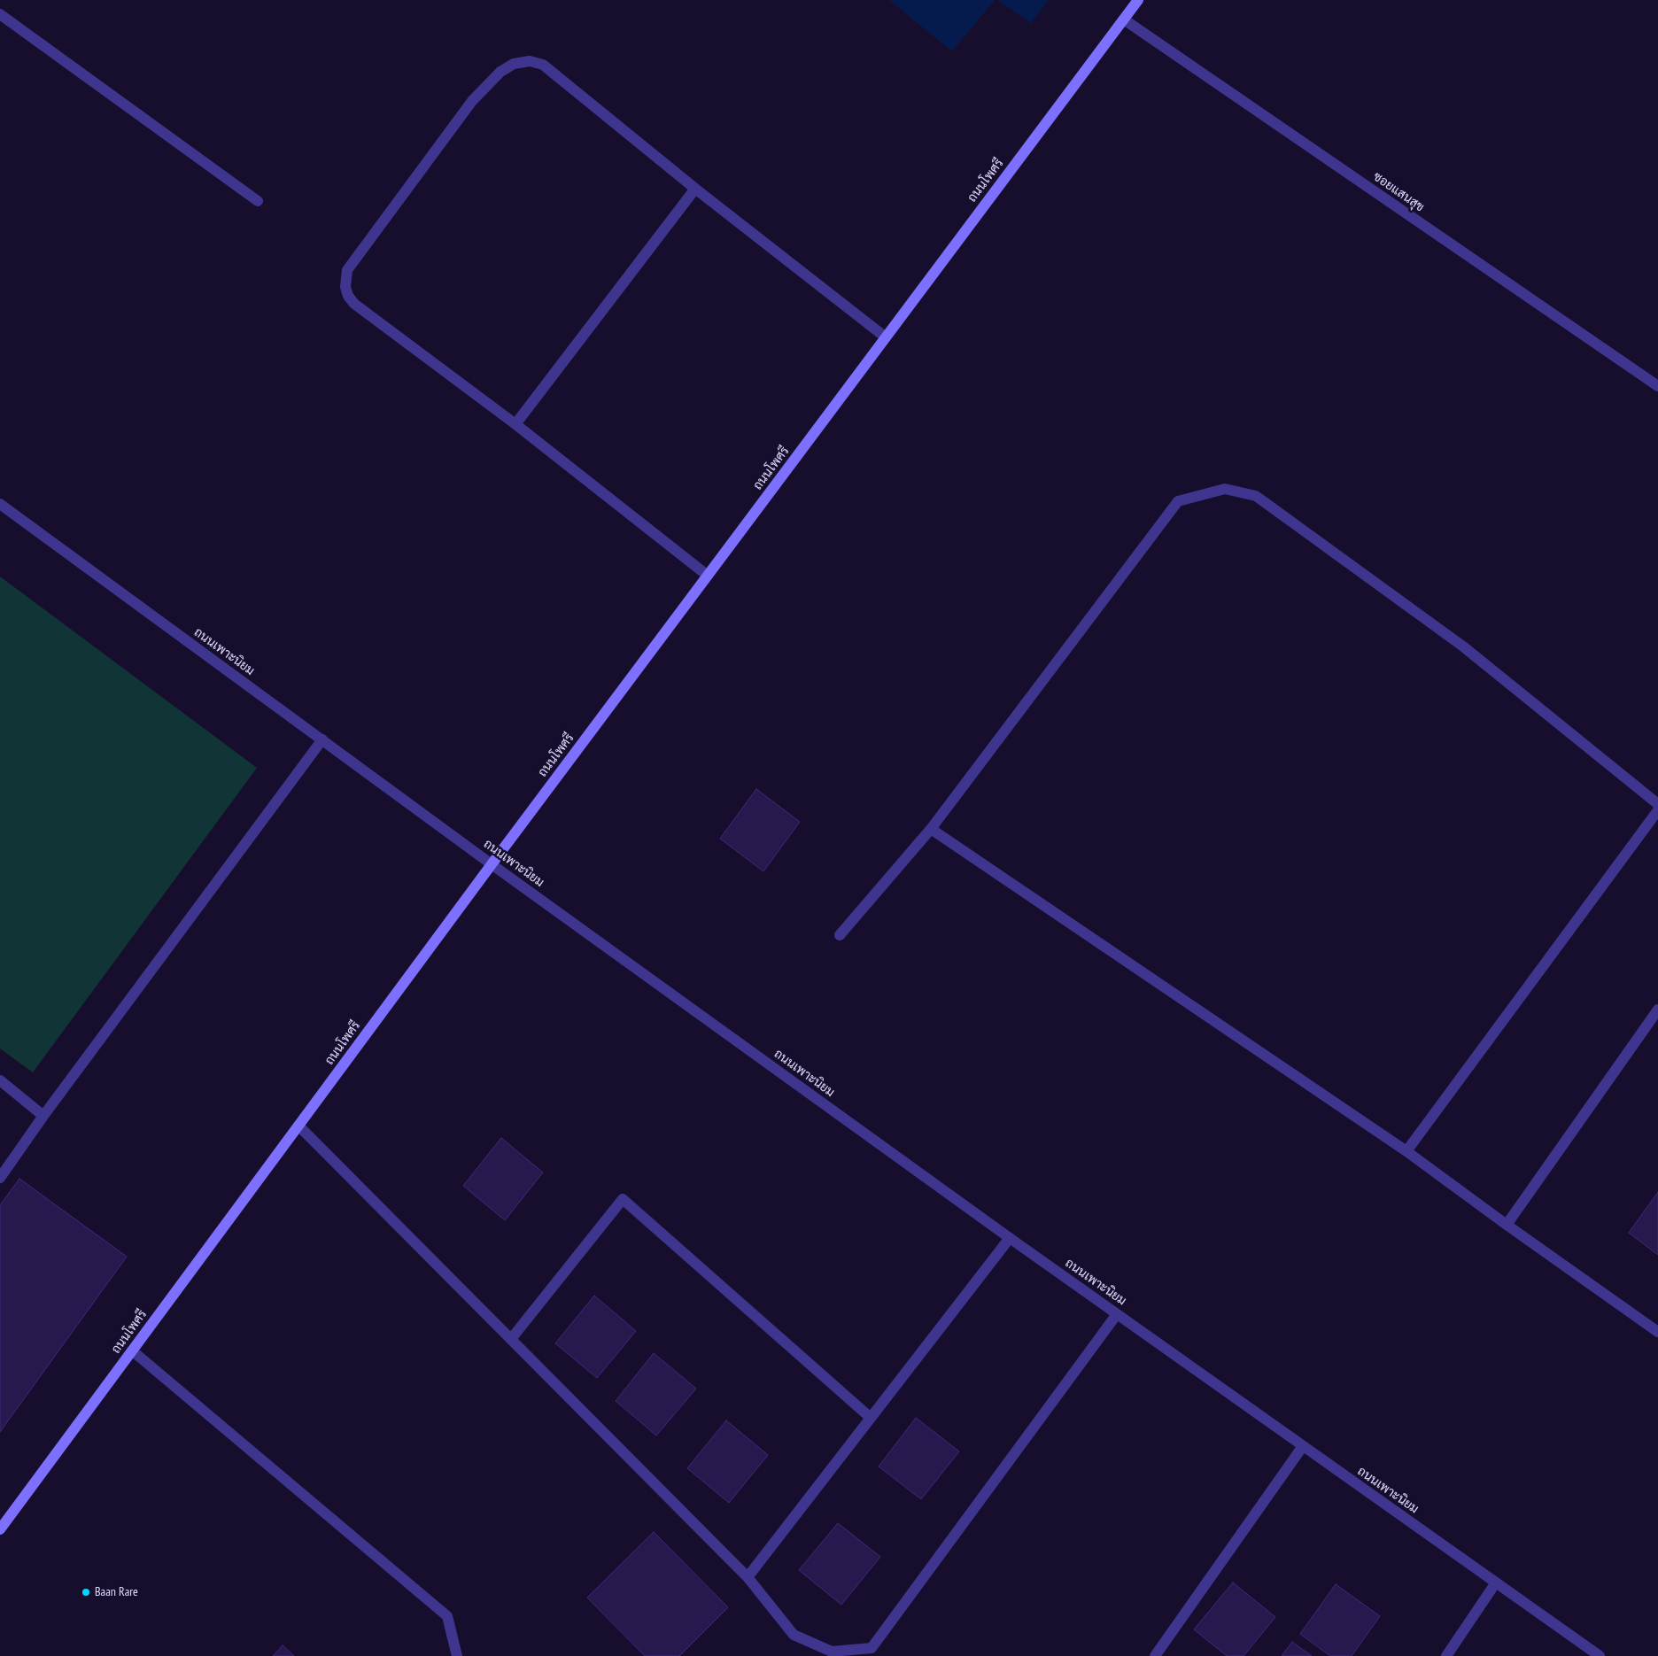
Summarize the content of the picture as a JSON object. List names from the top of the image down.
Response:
{
  "streets": {
    "main road": ["ถนนโพศรี"],
    "street": ["ซอยแสนสุข", "ถนนเพาะนิยม"]
  },
  "crossings": [
    ["ถนนโพศรี", "ซอยแสนสุข"],
    ["ถนนโพศรี", "ถนนเพาะนิยม"]
  ],
  "places": ["Baan Rare"]
}
